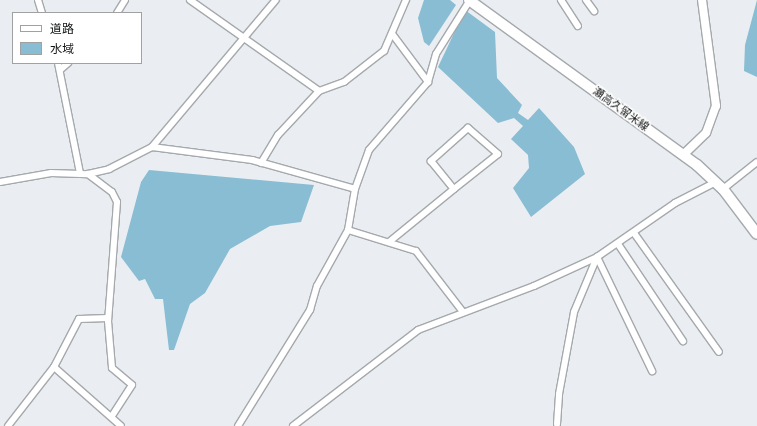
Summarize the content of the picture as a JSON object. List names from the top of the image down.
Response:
{
  "streets": {
    "main road": ["瀬高久留米線"]
  },
  "legend": ["道路", "水域"]
}
